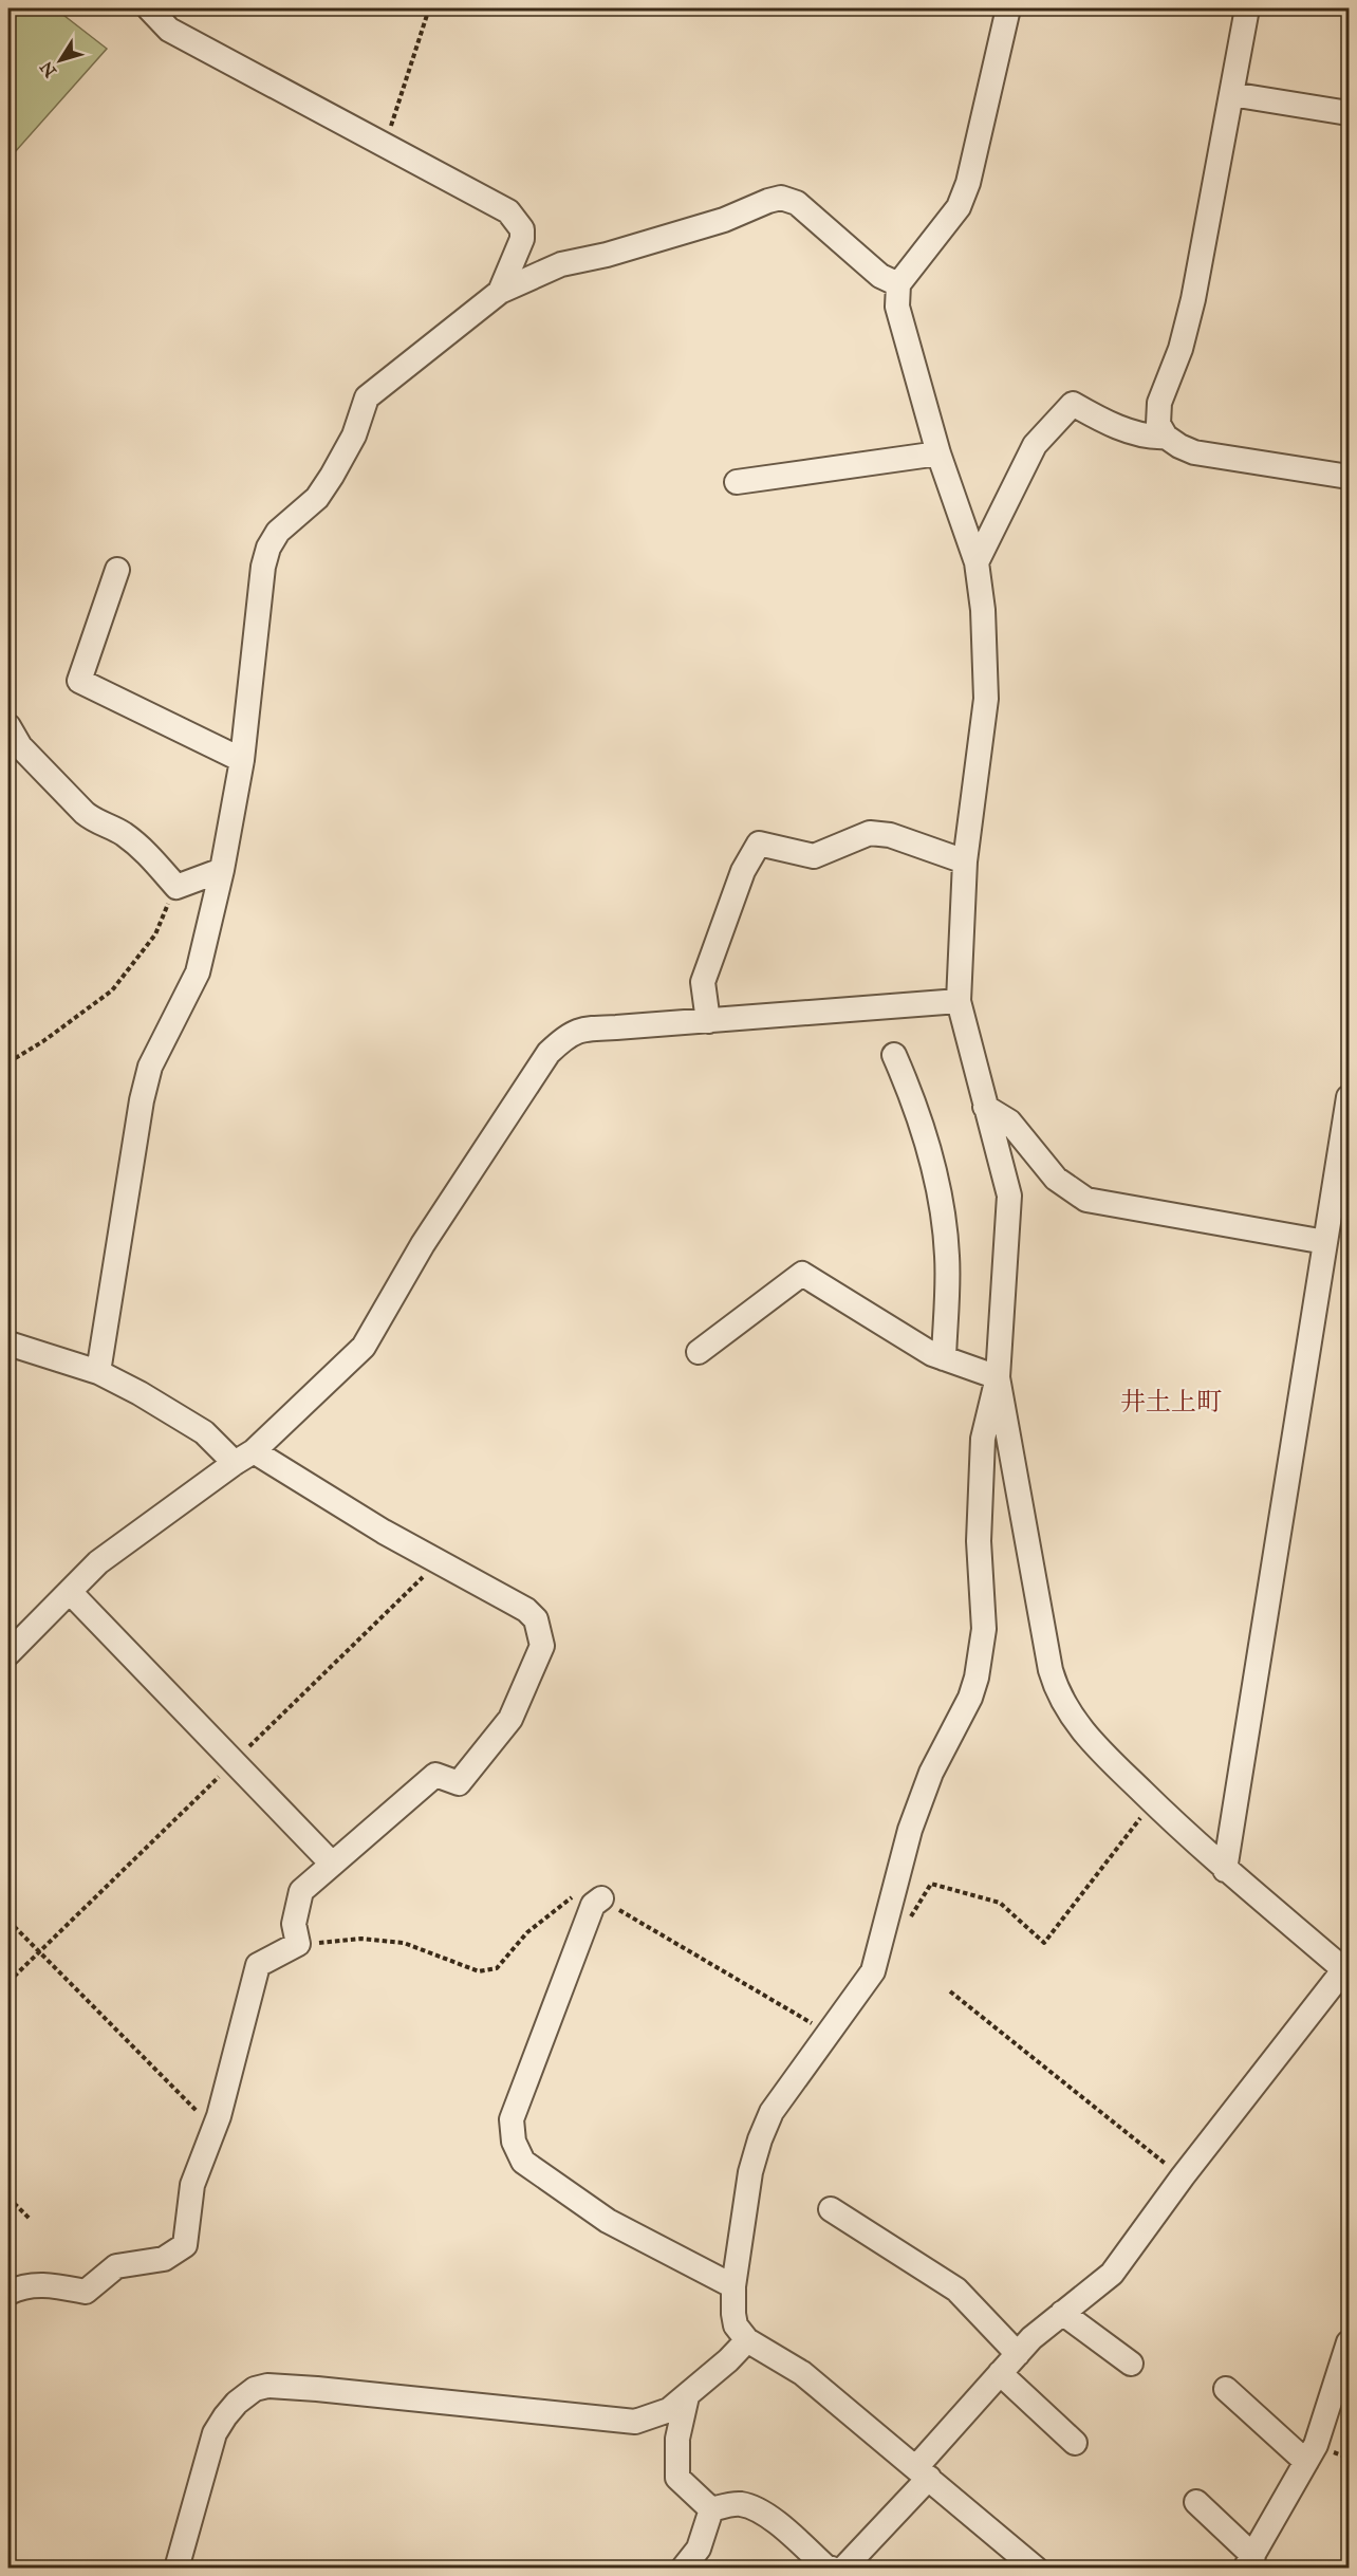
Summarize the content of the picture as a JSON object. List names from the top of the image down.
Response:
{
  "districts": ["井土上町"],
  "north": "bottom left"
}
